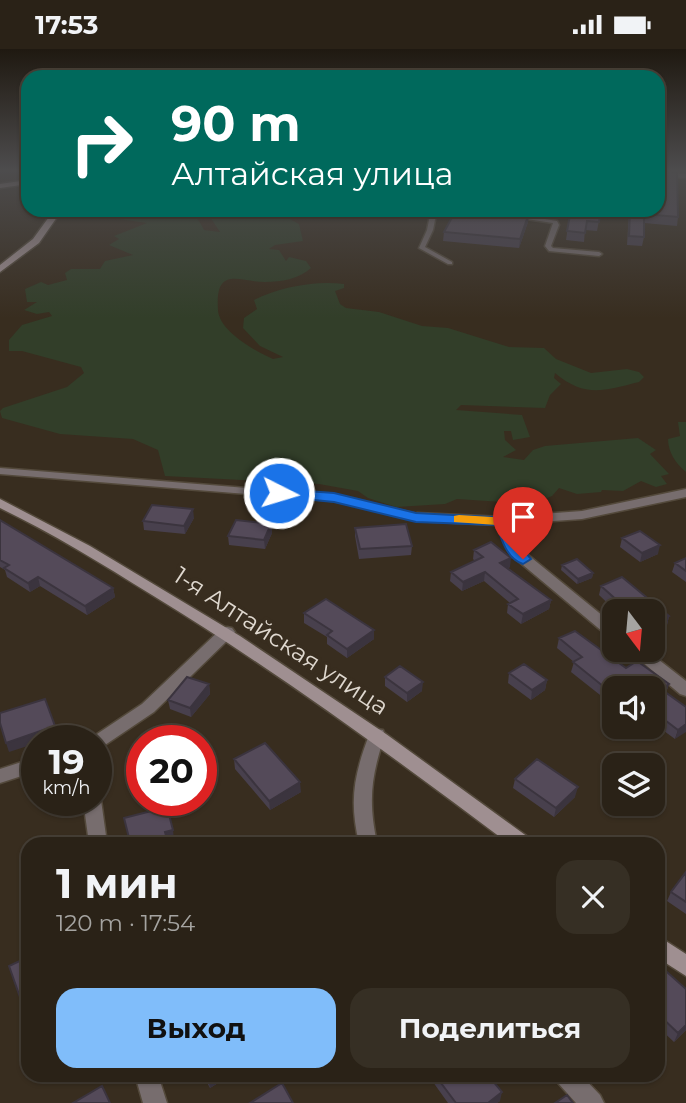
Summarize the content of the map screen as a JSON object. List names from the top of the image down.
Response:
{
  "streets": {
    "street": ["1-я Алтайская улица"]
  },
  "north": "bottom",
  "page": {
    "status": "17:53",
    "turn": ["90 m", "Алтайская улица"],
    "speed": "19 km/h",
    "limit": "20",
    "heading": ["1 мин", "120 m · 17:54"],
    "buttons": ["Выход", "Поделиться"]
  }
}
